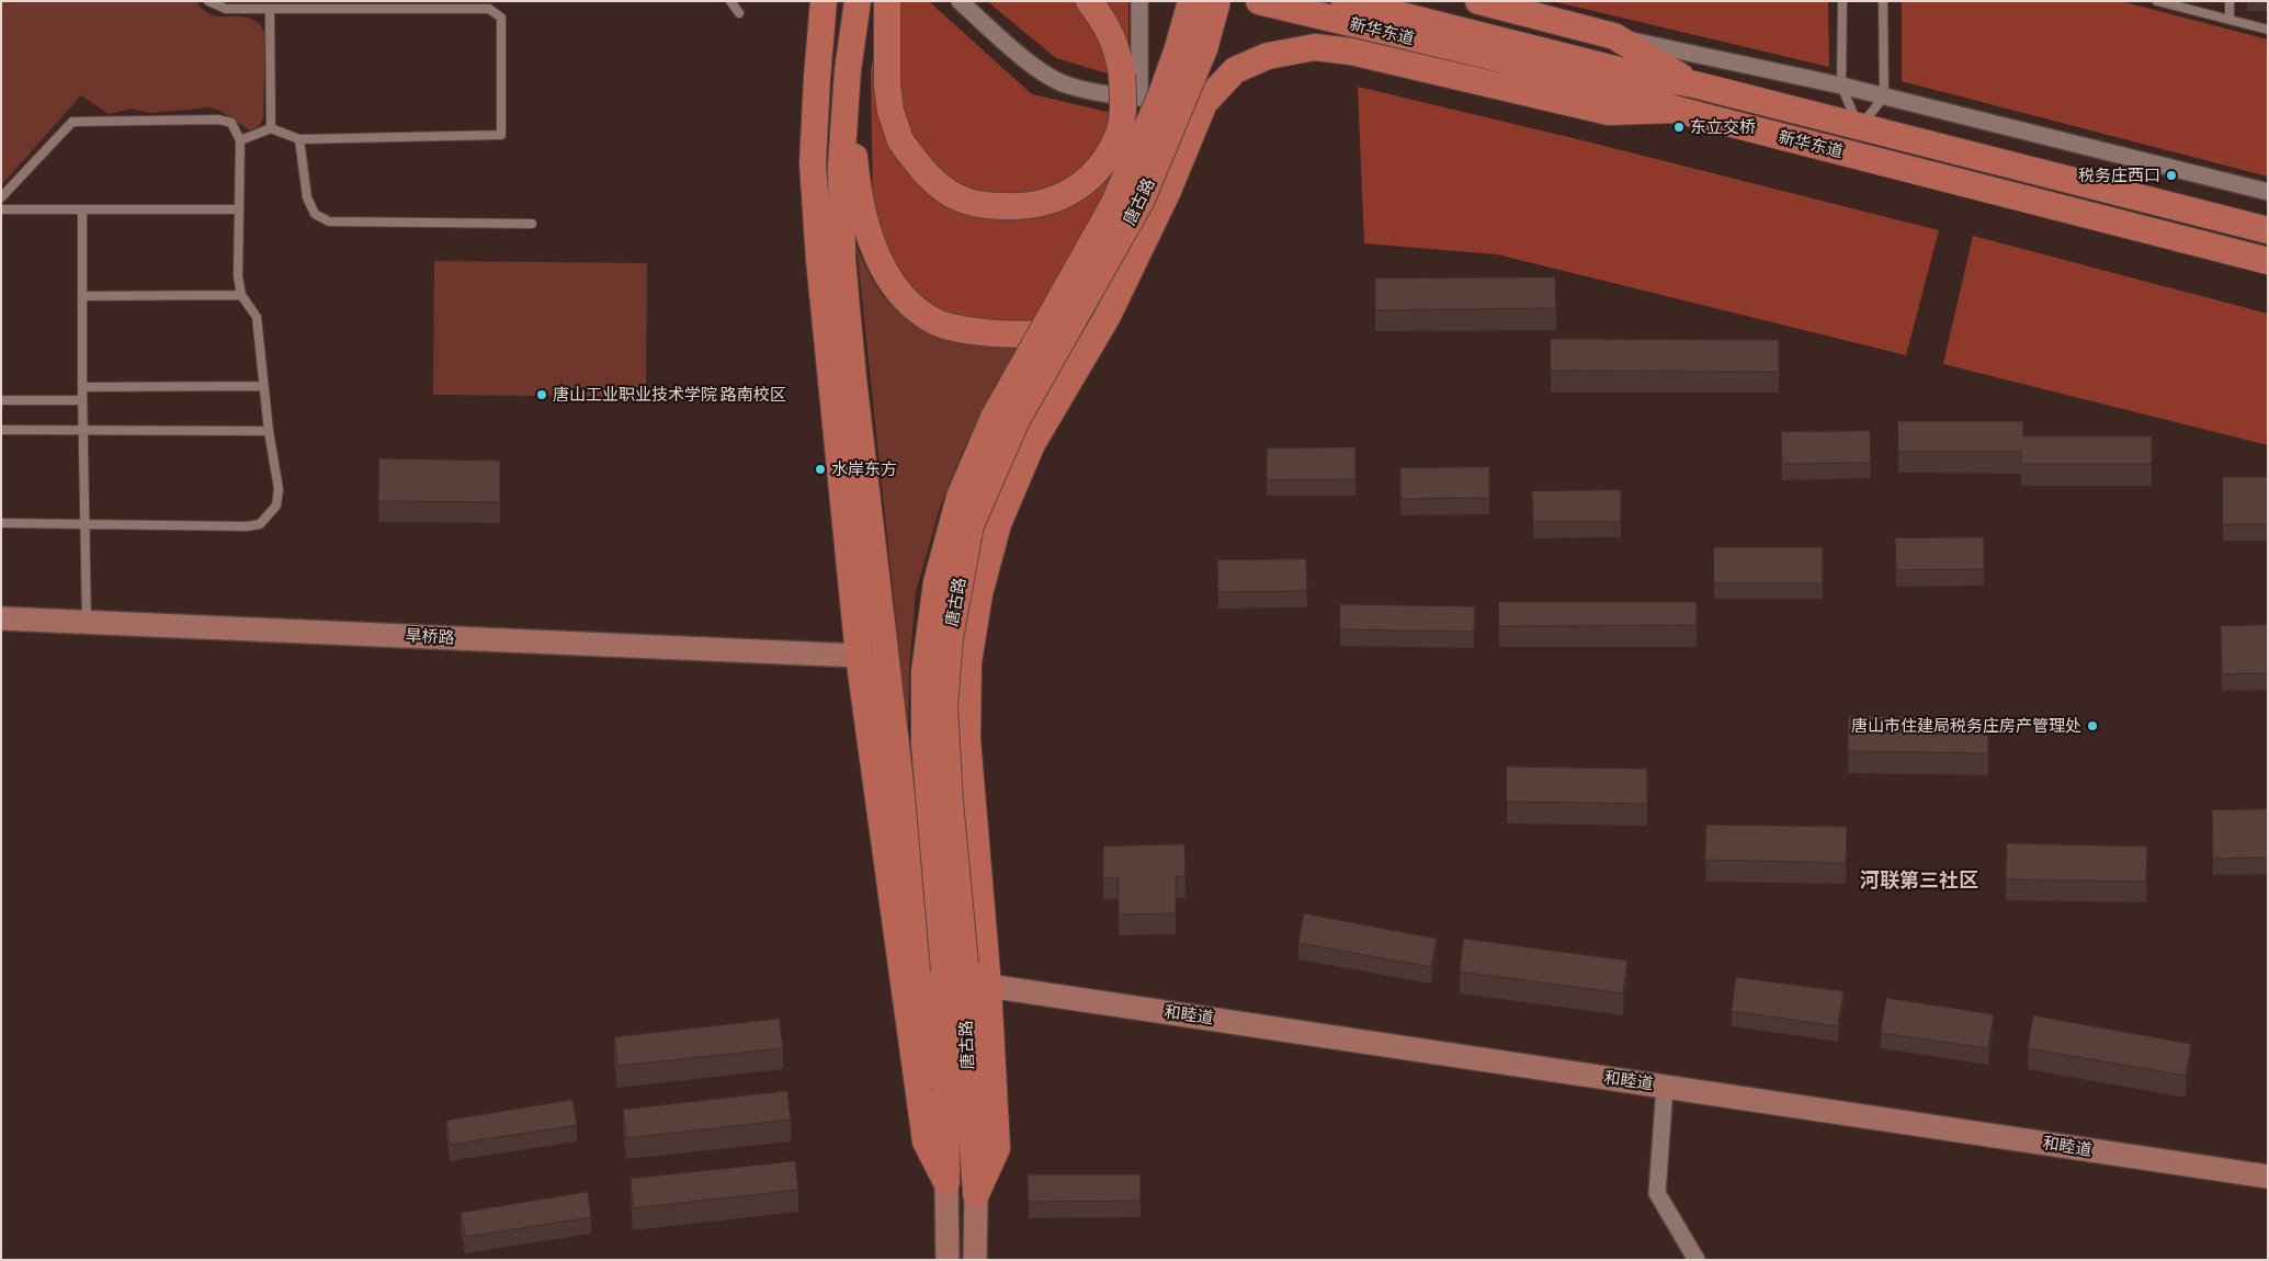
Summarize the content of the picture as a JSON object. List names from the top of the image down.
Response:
{
  "streets": {
    "main road": ["新华东道", "唐古路"],
    "street": ["旱桥路", "和睦道"]
  },
  "districts": ["河联第三社区"],
  "places": [
    "东立交桥",
    "税务庄西口",
    "唐山工业职业技术学院 路南校区",
    "水岸东方",
    "唐山市住建局税务庄房产管理处"
  ]
}
